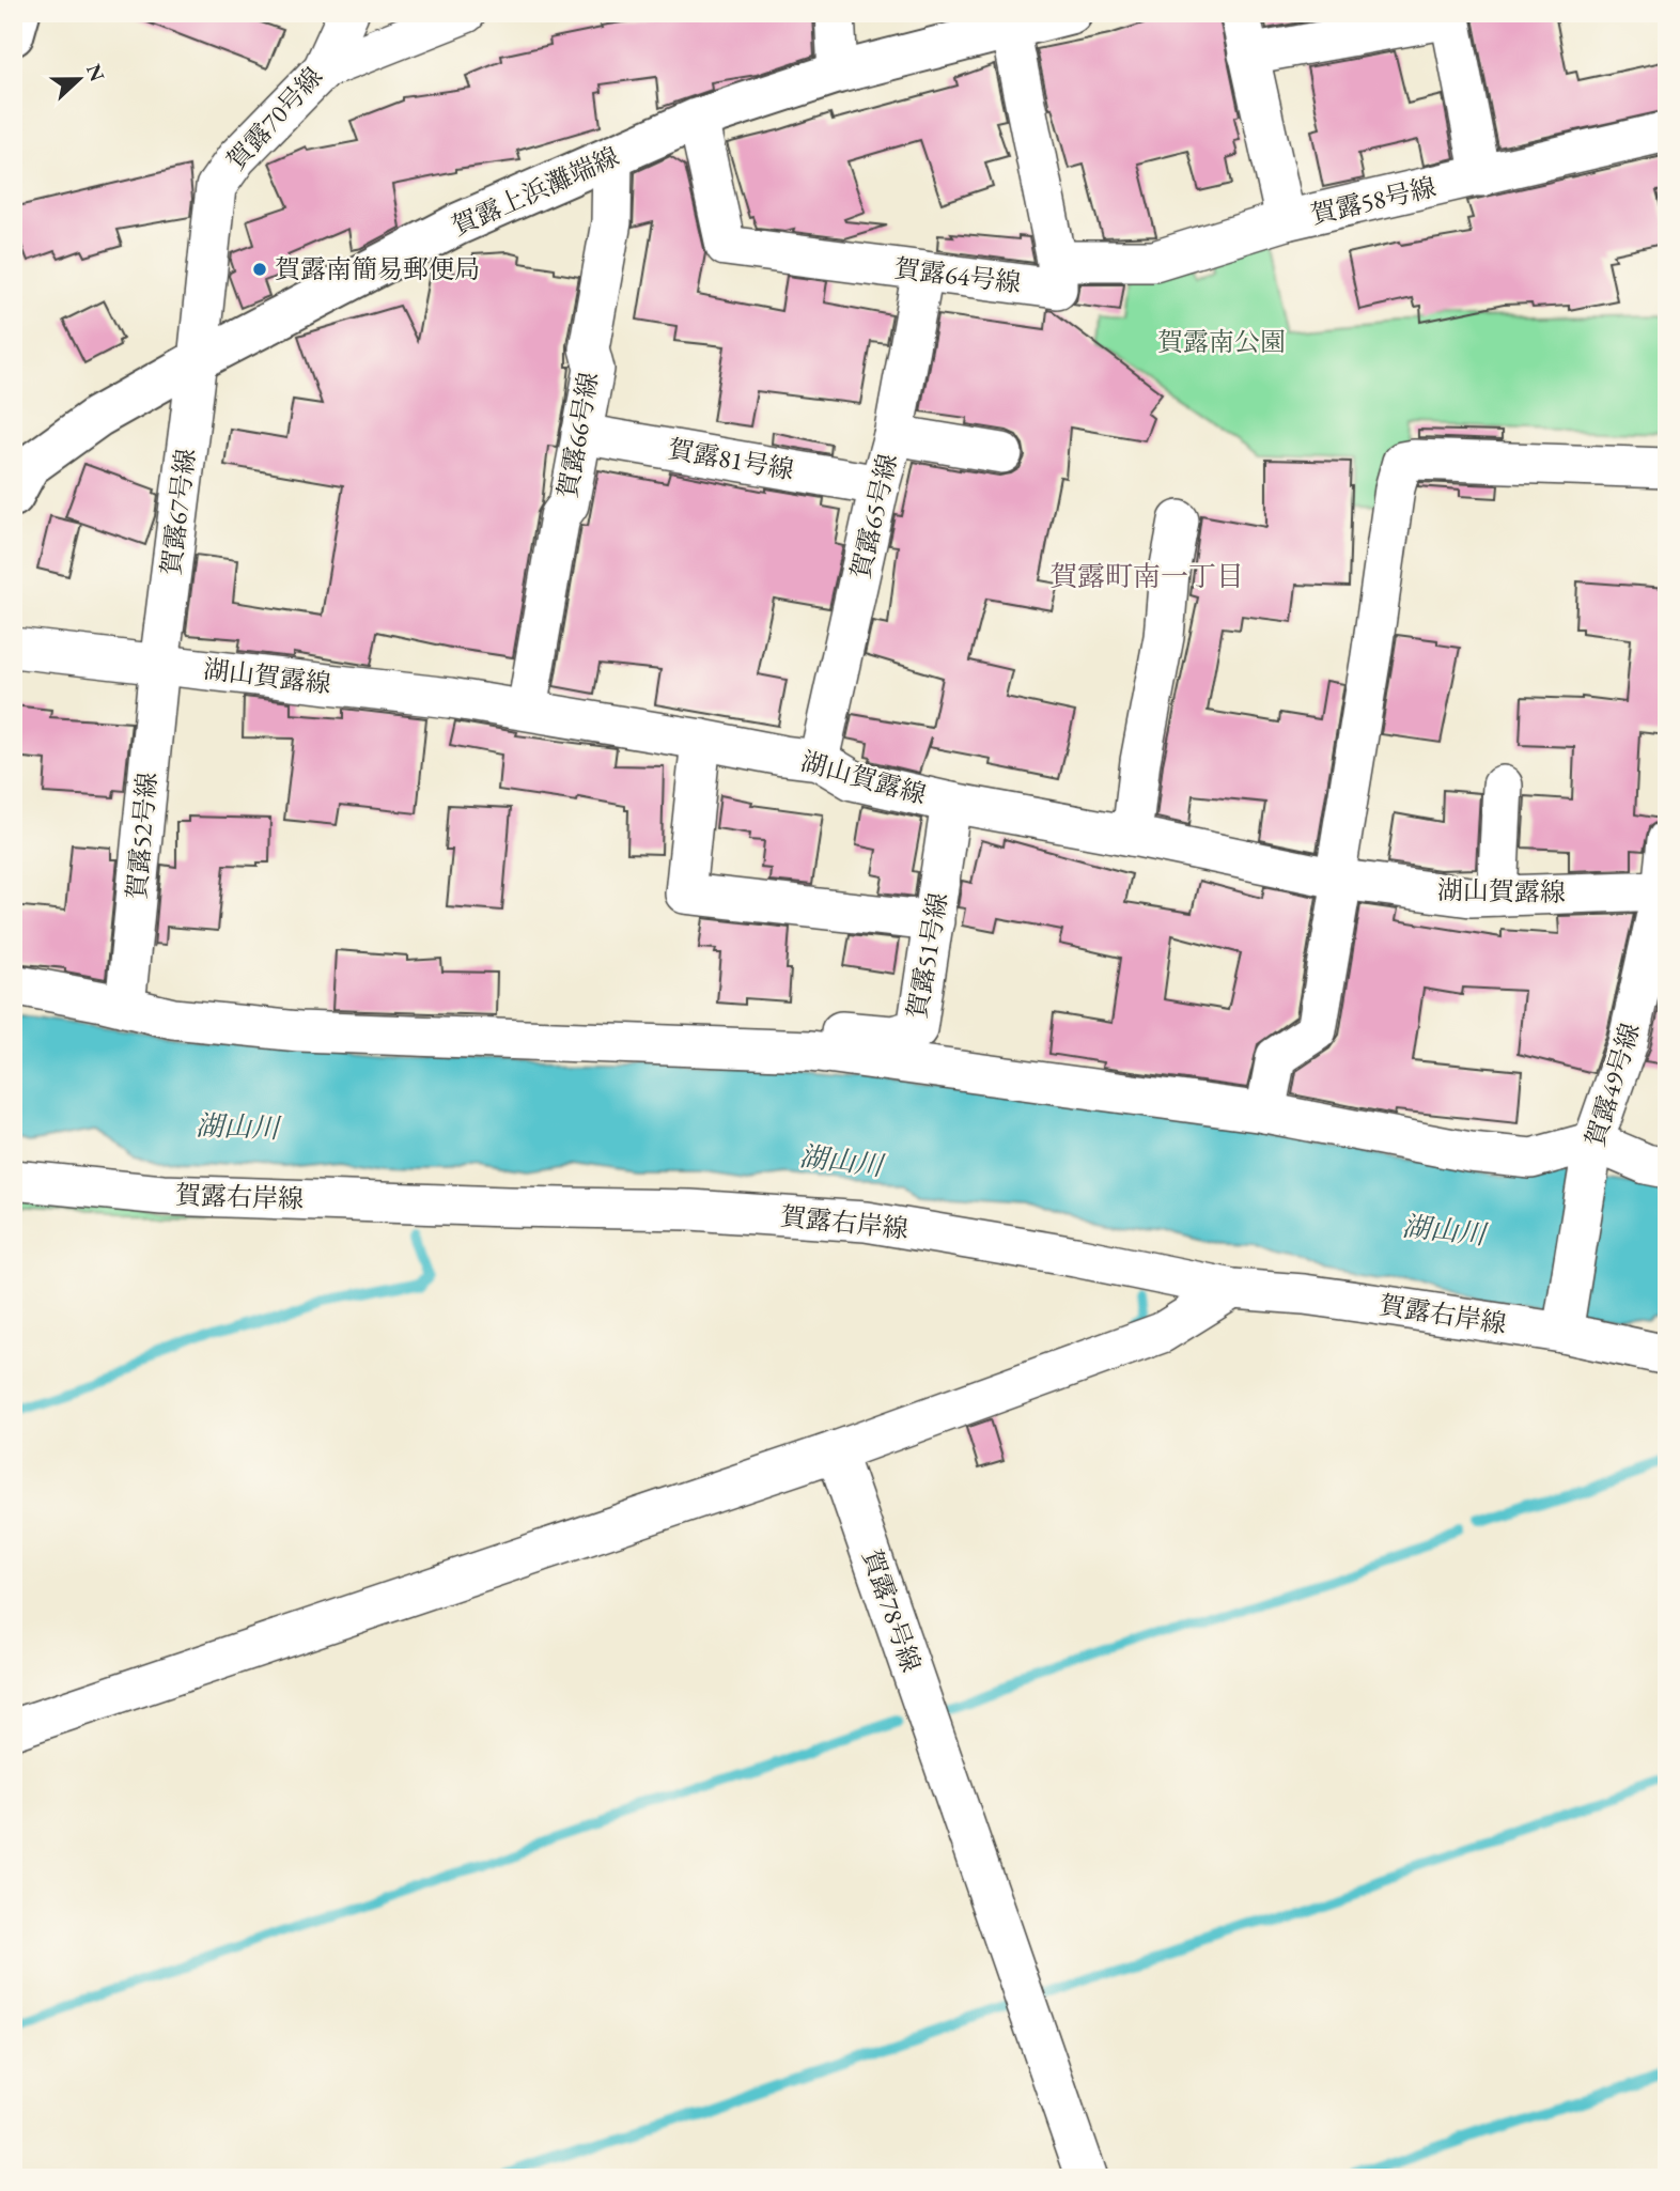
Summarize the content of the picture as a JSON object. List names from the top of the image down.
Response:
{
  "streets": {
    "main road": ["賀露上浜灘端線"],
    "street": [
      "賀露70号線",
      "賀露58号線",
      "賀露64号線",
      "賀露66号線",
      "賀露81号線",
      "賀露67号線",
      "賀露65号線",
      "湖山賀露線",
      "賀露52号線",
      "賀露51号線",
      "賀露49号線",
      "賀露右岸線",
      "賀露78号線"
    ]
  },
  "crossings": [
    ["賀露70号線", "賀露上浜灘端線"],
    ["賀露70号線", "賀露67号線"],
    ["賀露上浜灘端線", "賀露64号線"],
    ["賀露上浜灘端線", "賀露66号線"],
    ["賀露上浜灘端線", "賀露67号線"],
    ["賀露64号線", "賀露65号線"],
    ["賀露66号線", "賀露81号線"],
    ["賀露66号線", "湖山賀露線"],
    ["賀露81号線", "賀露65号線"],
    ["賀露67号線", "湖山賀露線"],
    ["賀露67号線", "賀露52号線"],
    ["賀露65号線", "湖山賀露線"],
    ["湖山賀露線", "賀露52号線"],
    ["湖山賀露線", "賀露51号線"],
    ["湖山賀露線", "賀露49号線"],
    ["賀露49号線", "賀露右岸線"]
  ],
  "districts": ["賀露町南一丁目"],
  "water": ["湖山川"],
  "parks": ["賀露南公園"],
  "places": ["賀露南簡易郵便局"],
  "north": "right"
}
